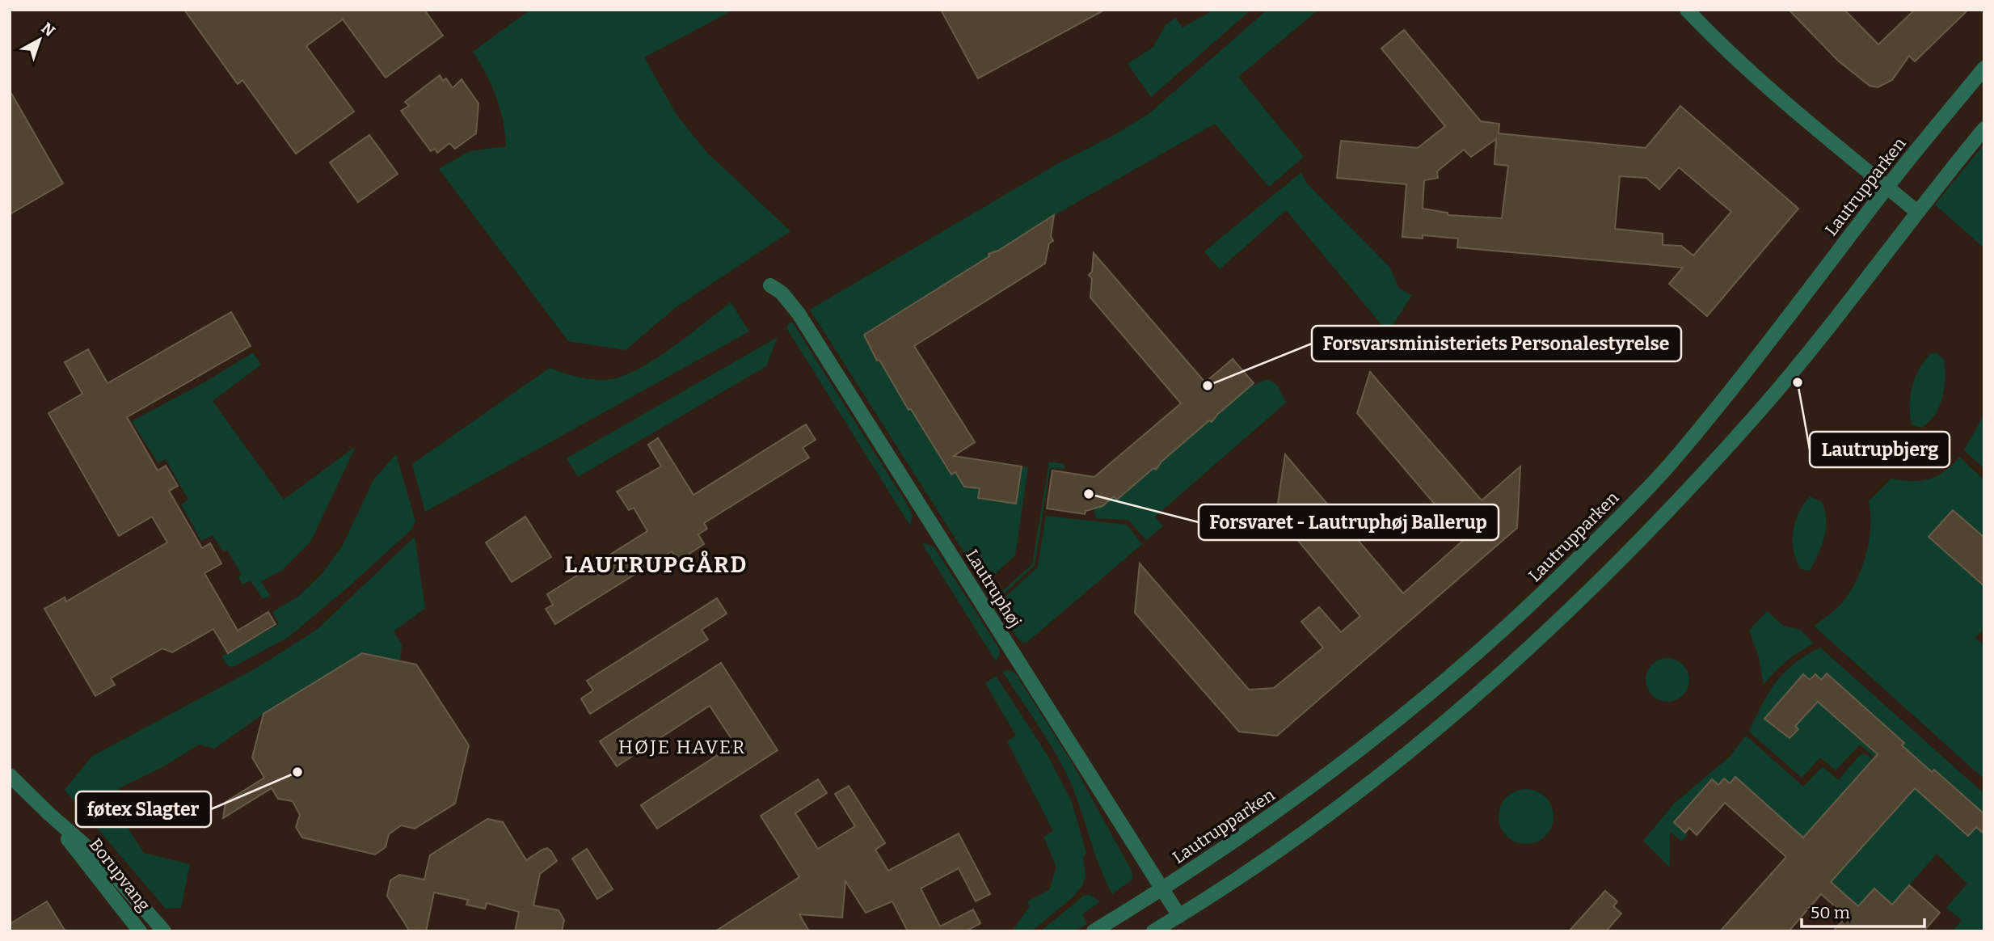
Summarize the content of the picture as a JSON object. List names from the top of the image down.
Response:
{
  "streets": {
    "street": ["Lautrupparken", "Lautruphøj", "Borupvang"]
  },
  "crossings": [
    ["Lautrupparken", "Lautruphøj"]
  ],
  "districts": ["LAUTRUPGÅRD", "HØJE HAVER"],
  "places": [
    "Lautrupbjerg",
    "Forsvarsministeriets Personalestyrelse",
    "Forsvaret - Lautruphøj Ballerup",
    "føtex Slagter"
  ],
  "scale_bar": "50 m",
  "north": "top right"
}
